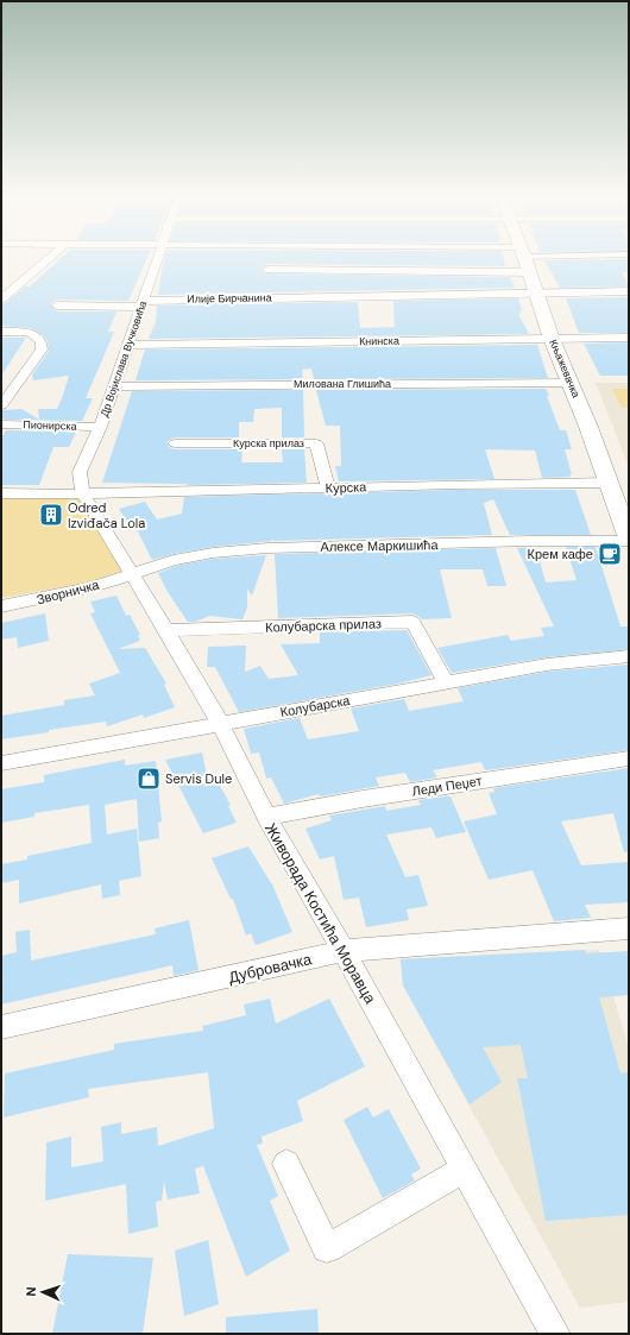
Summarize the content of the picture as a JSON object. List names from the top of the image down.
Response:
{
  "streets": {
    "main road": ["Књажевачка"],
    "street": [
      "Илије Бирчанина",
      "Книнска",
      "Др Војислава Вучковића",
      "Милована Глишића",
      "Пионирска",
      "Курска прилаз",
      "Курска",
      "Алексе Маркишића",
      "Зворничка",
      "Колубарска прилаз",
      "Колубарска",
      "Леди Пеџет",
      "Живорада Костића Моравца",
      "Дубровачка"
    ]
  },
  "crossings": [
    ["Илије Бирчанина", "Др Војислава Вучковића"],
    ["Илије Бирчанина", "Књажевачка"],
    ["Книнска", "Др Војислава Вучковића"],
    ["Книнска", "Књажевачка"],
    ["Др Војислава Вучковића", "Милована Глишића"],
    ["Др Војислава Вучковића", "Пионирска"],
    ["Др Војислава Вучковића", "Курска"],
    ["Др Војислава Вучковића", "Живорада Костића Моравца"],
    ["Књажевачка", "Милована Глишића"],
    ["Књажевачка", "Курска"],
    ["Књажевачка", "Алексе Маркишића"],
    ["Курска прилаз", "Курска"],
    ["Курска", "Живорада Костића Моравца"],
    ["Алексе Маркишића", "Зворничка"],
    ["Алексе Маркишића", "Живорада Костића Моравца"],
    ["Зворничка", "Живорада Костића Моравца"],
    ["Колубарска прилаз", "Колубарска"],
    ["Колубарска прилаз", "Живорада Костића Моравца"],
    ["Колубарска", "Живорада Костића Моравца"],
    ["Леди Пеџет", "Живорада Костића Моравца"],
    ["Живорада Костића Моравца", "Дубровачка"]
  ],
  "places": {
    "building": ["Odred Izviđača Lola"],
    "cafe": ["Крем кафе"],
    "shop": ["Servis Dule"]
  },
  "north": "left"
}
